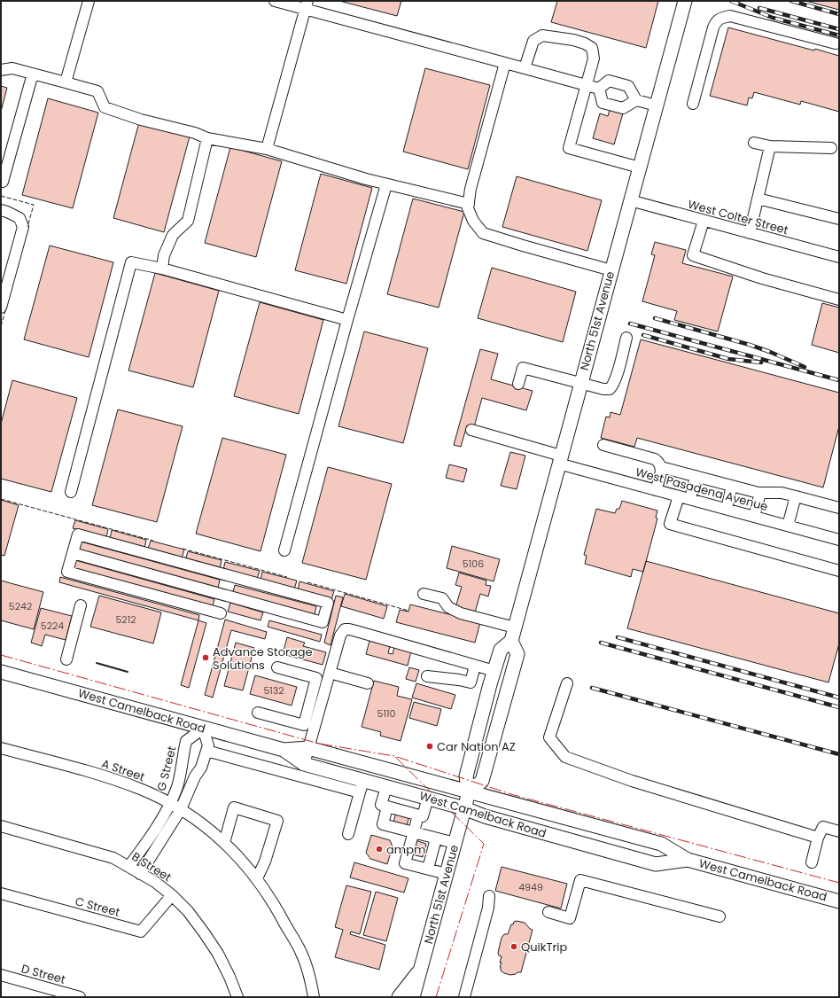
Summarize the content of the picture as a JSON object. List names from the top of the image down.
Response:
{
  "streets": {
    "main road": ["North 51st Avenue", "West Camelback Road"],
    "street": [
      "West Colter Street",
      "West Pasadena Avenue",
      "G Street",
      "A Street",
      "B Street",
      "C Street",
      "D Street"
    ]
  },
  "crossings": [
    ["West Colter Street", "North 51st Avenue"],
    ["North 51st Avenue", "West Pasadena Avenue"],
    ["North 51st Avenue", "West Camelback Road"],
    ["West Camelback Road", "G Street"],
    ["G Street", "A Street"],
    ["G Street", "B Street"],
    ["B Street", "C Street"]
  ],
  "places": [
    "Advance Storage Solutions",
    "Car Nation AZ",
    "ampm",
    "QuikTrip"
  ],
  "house_numbers": [
    "5106",
    "5242",
    "5212",
    "5224",
    "5132",
    "5110",
    "4949"
  ]
}
